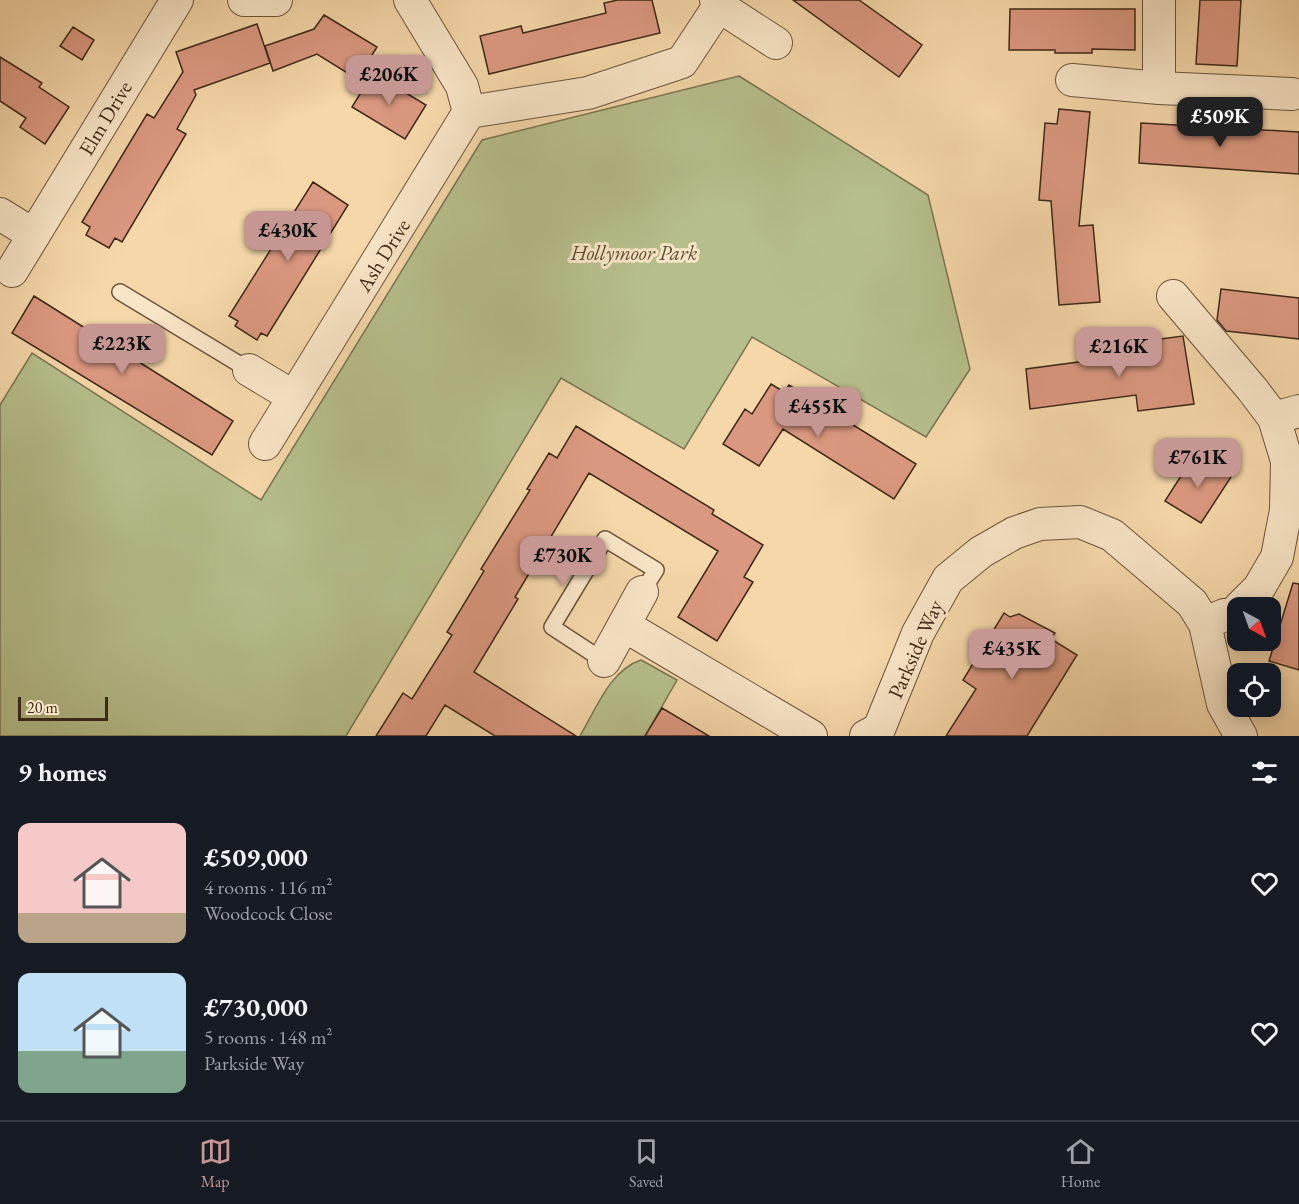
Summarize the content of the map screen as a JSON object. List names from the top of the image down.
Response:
{
  "streets": {
    "street": ["Elm Drive", "Ash Drive", "Parkside Way"]
  },
  "parks": ["Hollymoor Park"],
  "scale_bar": "20 m",
  "north": "bottom right",
  "page": {
    "price": [
      "£206K",
      "£509K",
      "£430K",
      "£223K",
      "£216K",
      "£455K",
      "£761K",
      "£730K",
      "£435K"
    ],
    "scale": "20 m",
    "heading": "9 homes",
    "list": [
      {
        "name": "£509,000",
        "note": "4 rooms · 116 m² · Woodcock Close"
      },
      {
        "name": "£730,000",
        "note": "5 rooms · 148 m² · Parkside Way"
      }
    ],
    "tabs": ["Map", "Saved", "Home"]
  }
}
